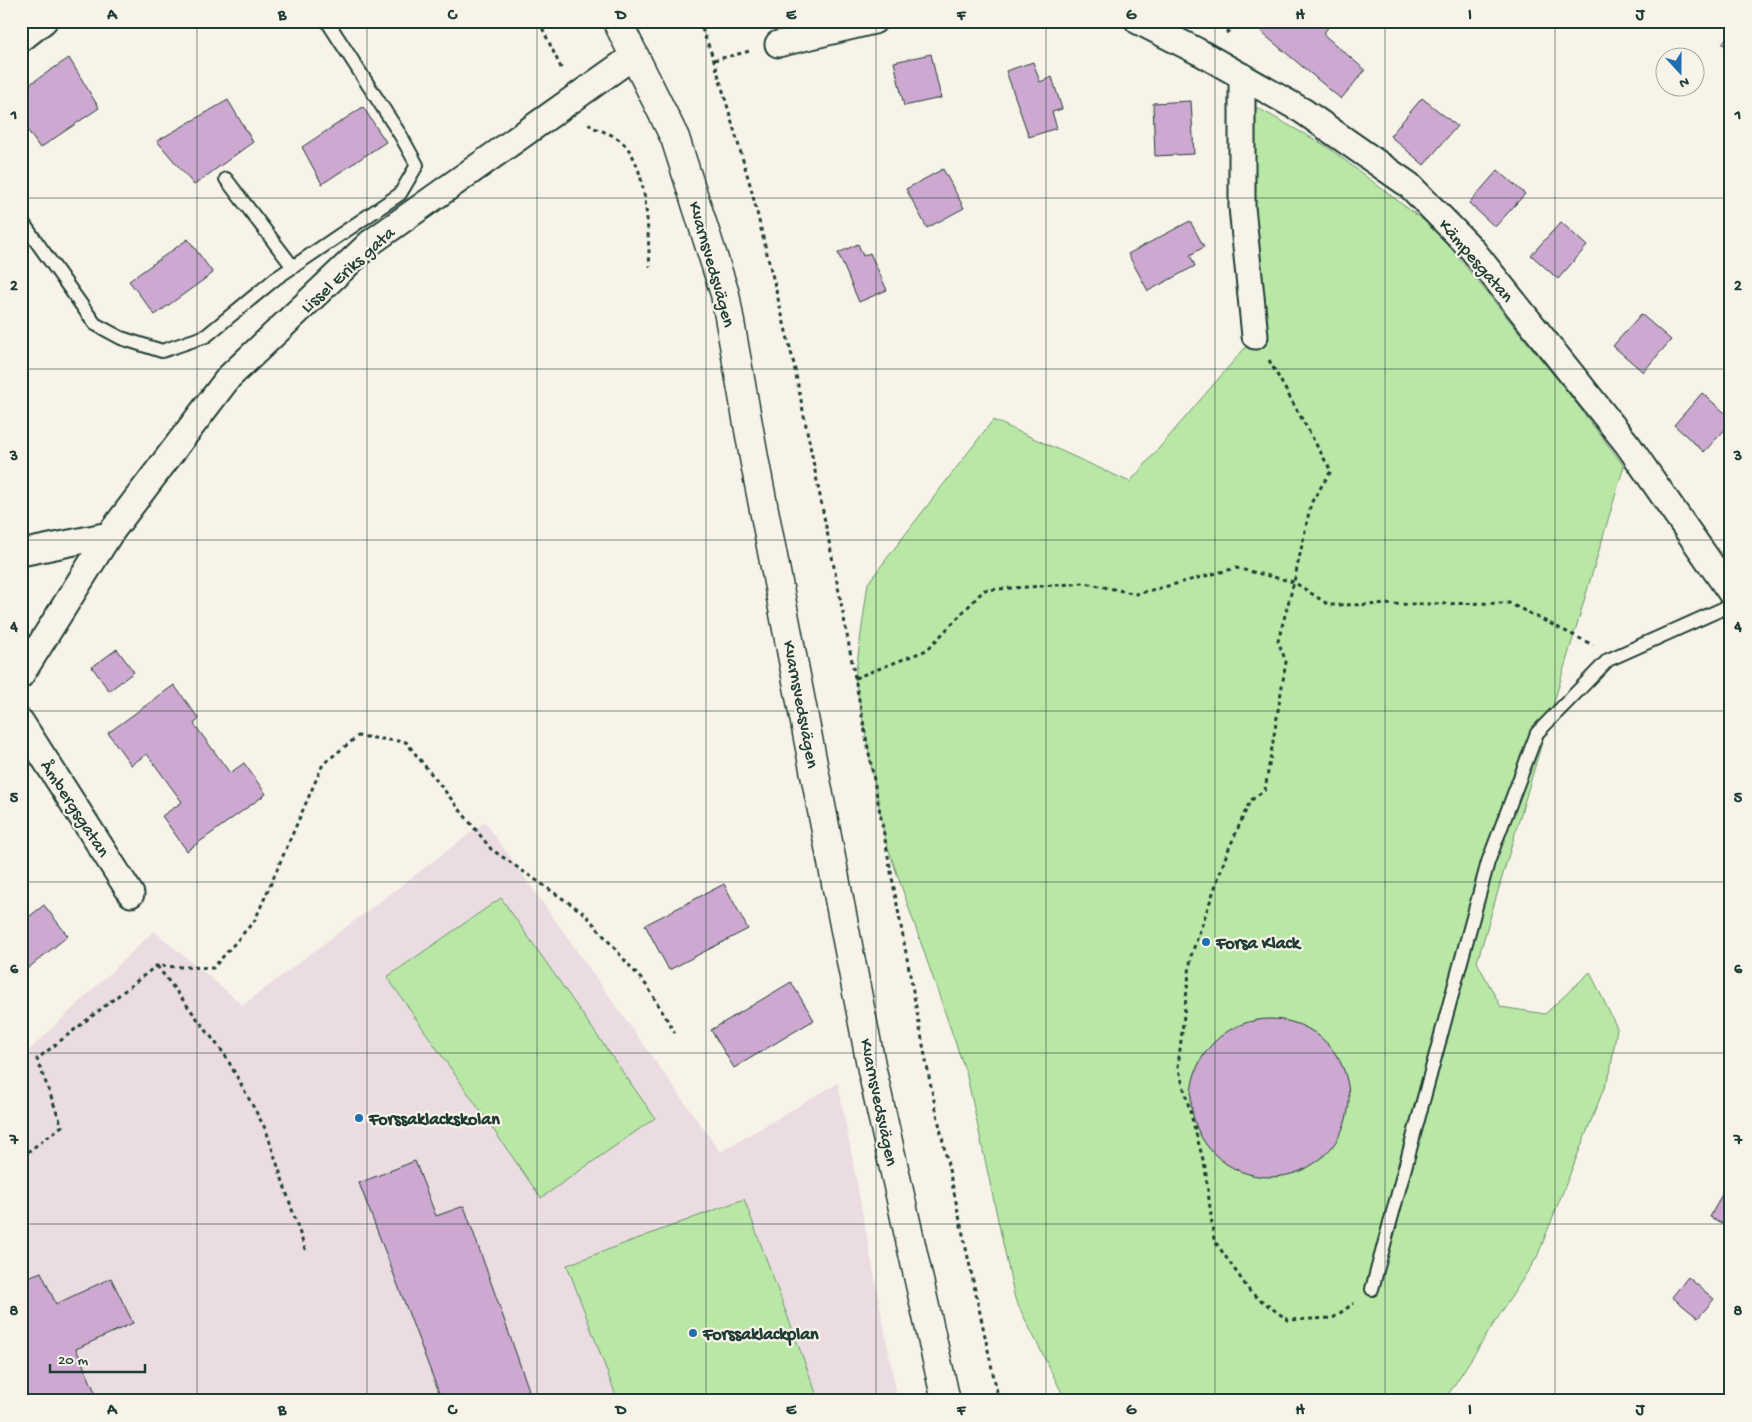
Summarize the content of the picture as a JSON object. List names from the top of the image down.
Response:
{
  "streets": {
    "street": [
      "Kämpesgatan",
      "Kvarnsvedsvägen",
      "Lissel Eriks gata",
      "Åmbergsgatan"
    ]
  },
  "crossings": [
    ["Kvarnsvedsvägen", "Lissel Eriks gata"]
  ],
  "places": ["Forsa Klack", "Forssaklackskolan", "Forssaklackplan"],
  "scale_bar": "20 m",
  "north": "bottom",
  "grid": {
    "columns": [
      "A",
      "B",
      "C",
      "D",
      "E",
      "F",
      "G",
      "H",
      "I",
      "J"
    ],
    "rows": [
      "1",
      "2",
      "3",
      "4",
      "5",
      "6",
      "7",
      "8"
    ]
  }
}
